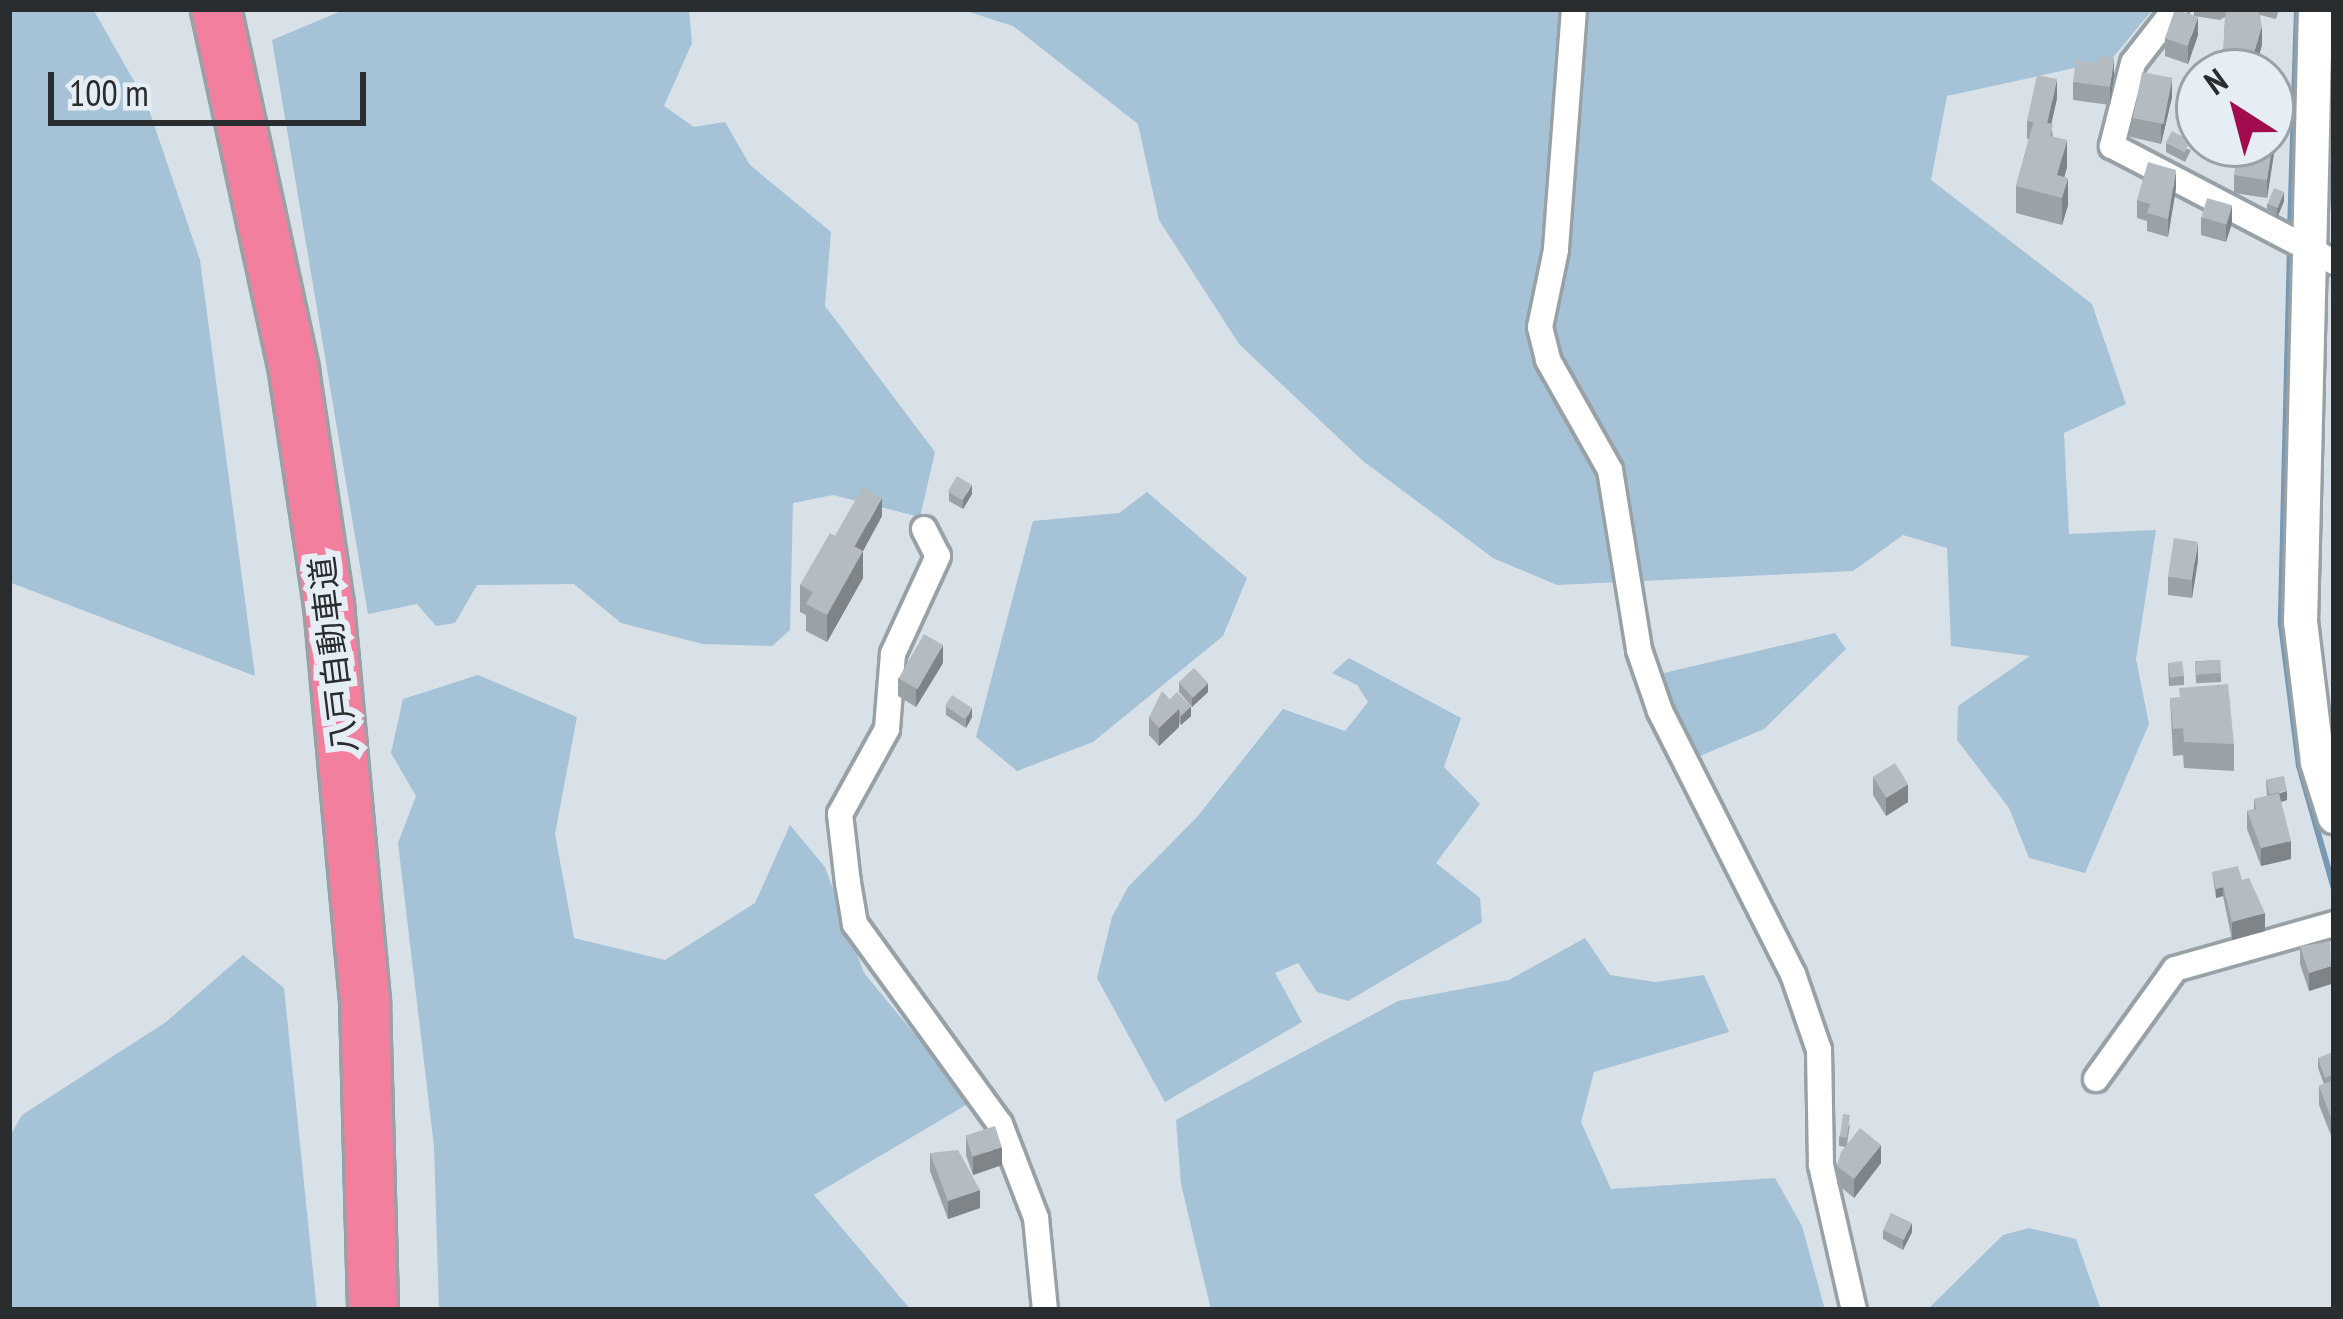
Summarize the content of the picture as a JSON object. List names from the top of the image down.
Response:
{
  "streets": {
    "highway": ["八戸自動車道"]
  },
  "scale_bar": "100 m",
  "north": "top left"
}
